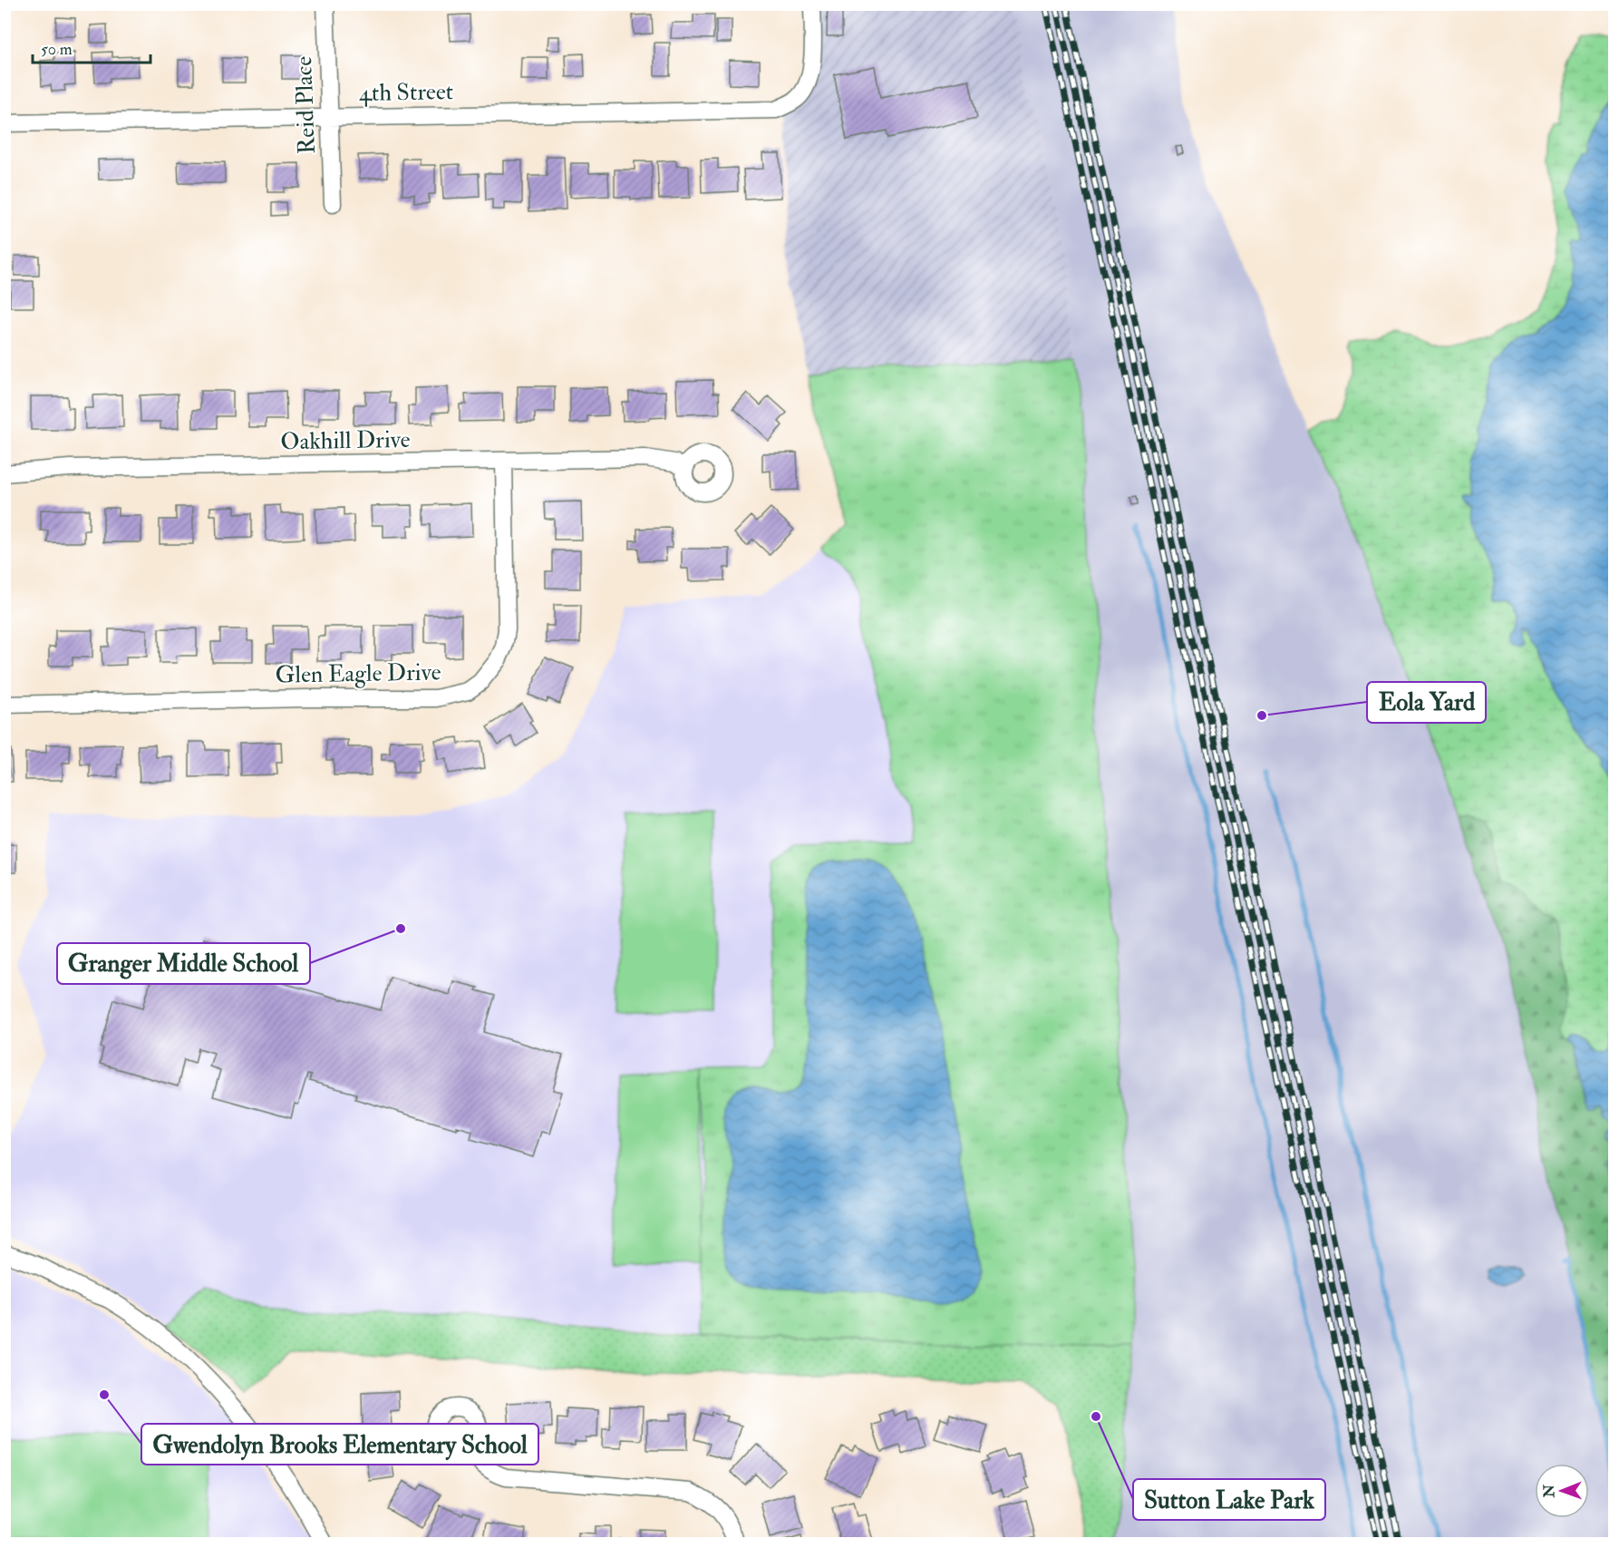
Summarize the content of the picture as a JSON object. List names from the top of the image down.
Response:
{
  "streets": {
    "street": [
      "4th Street",
      "Reid Place",
      "Oakhill Drive",
      "Glen Eagle Drive"
    ]
  },
  "crossings": [
    ["4th Street", "Reid Place"],
    ["Oakhill Drive", "Glen Eagle Drive"]
  ],
  "places": [
    "Eola Yard",
    "Granger Middle School",
    "Gwendolyn Brooks Elementary School",
    "Sutton Lake Park"
  ],
  "scale_bar": "50 m",
  "north": "left"
}
